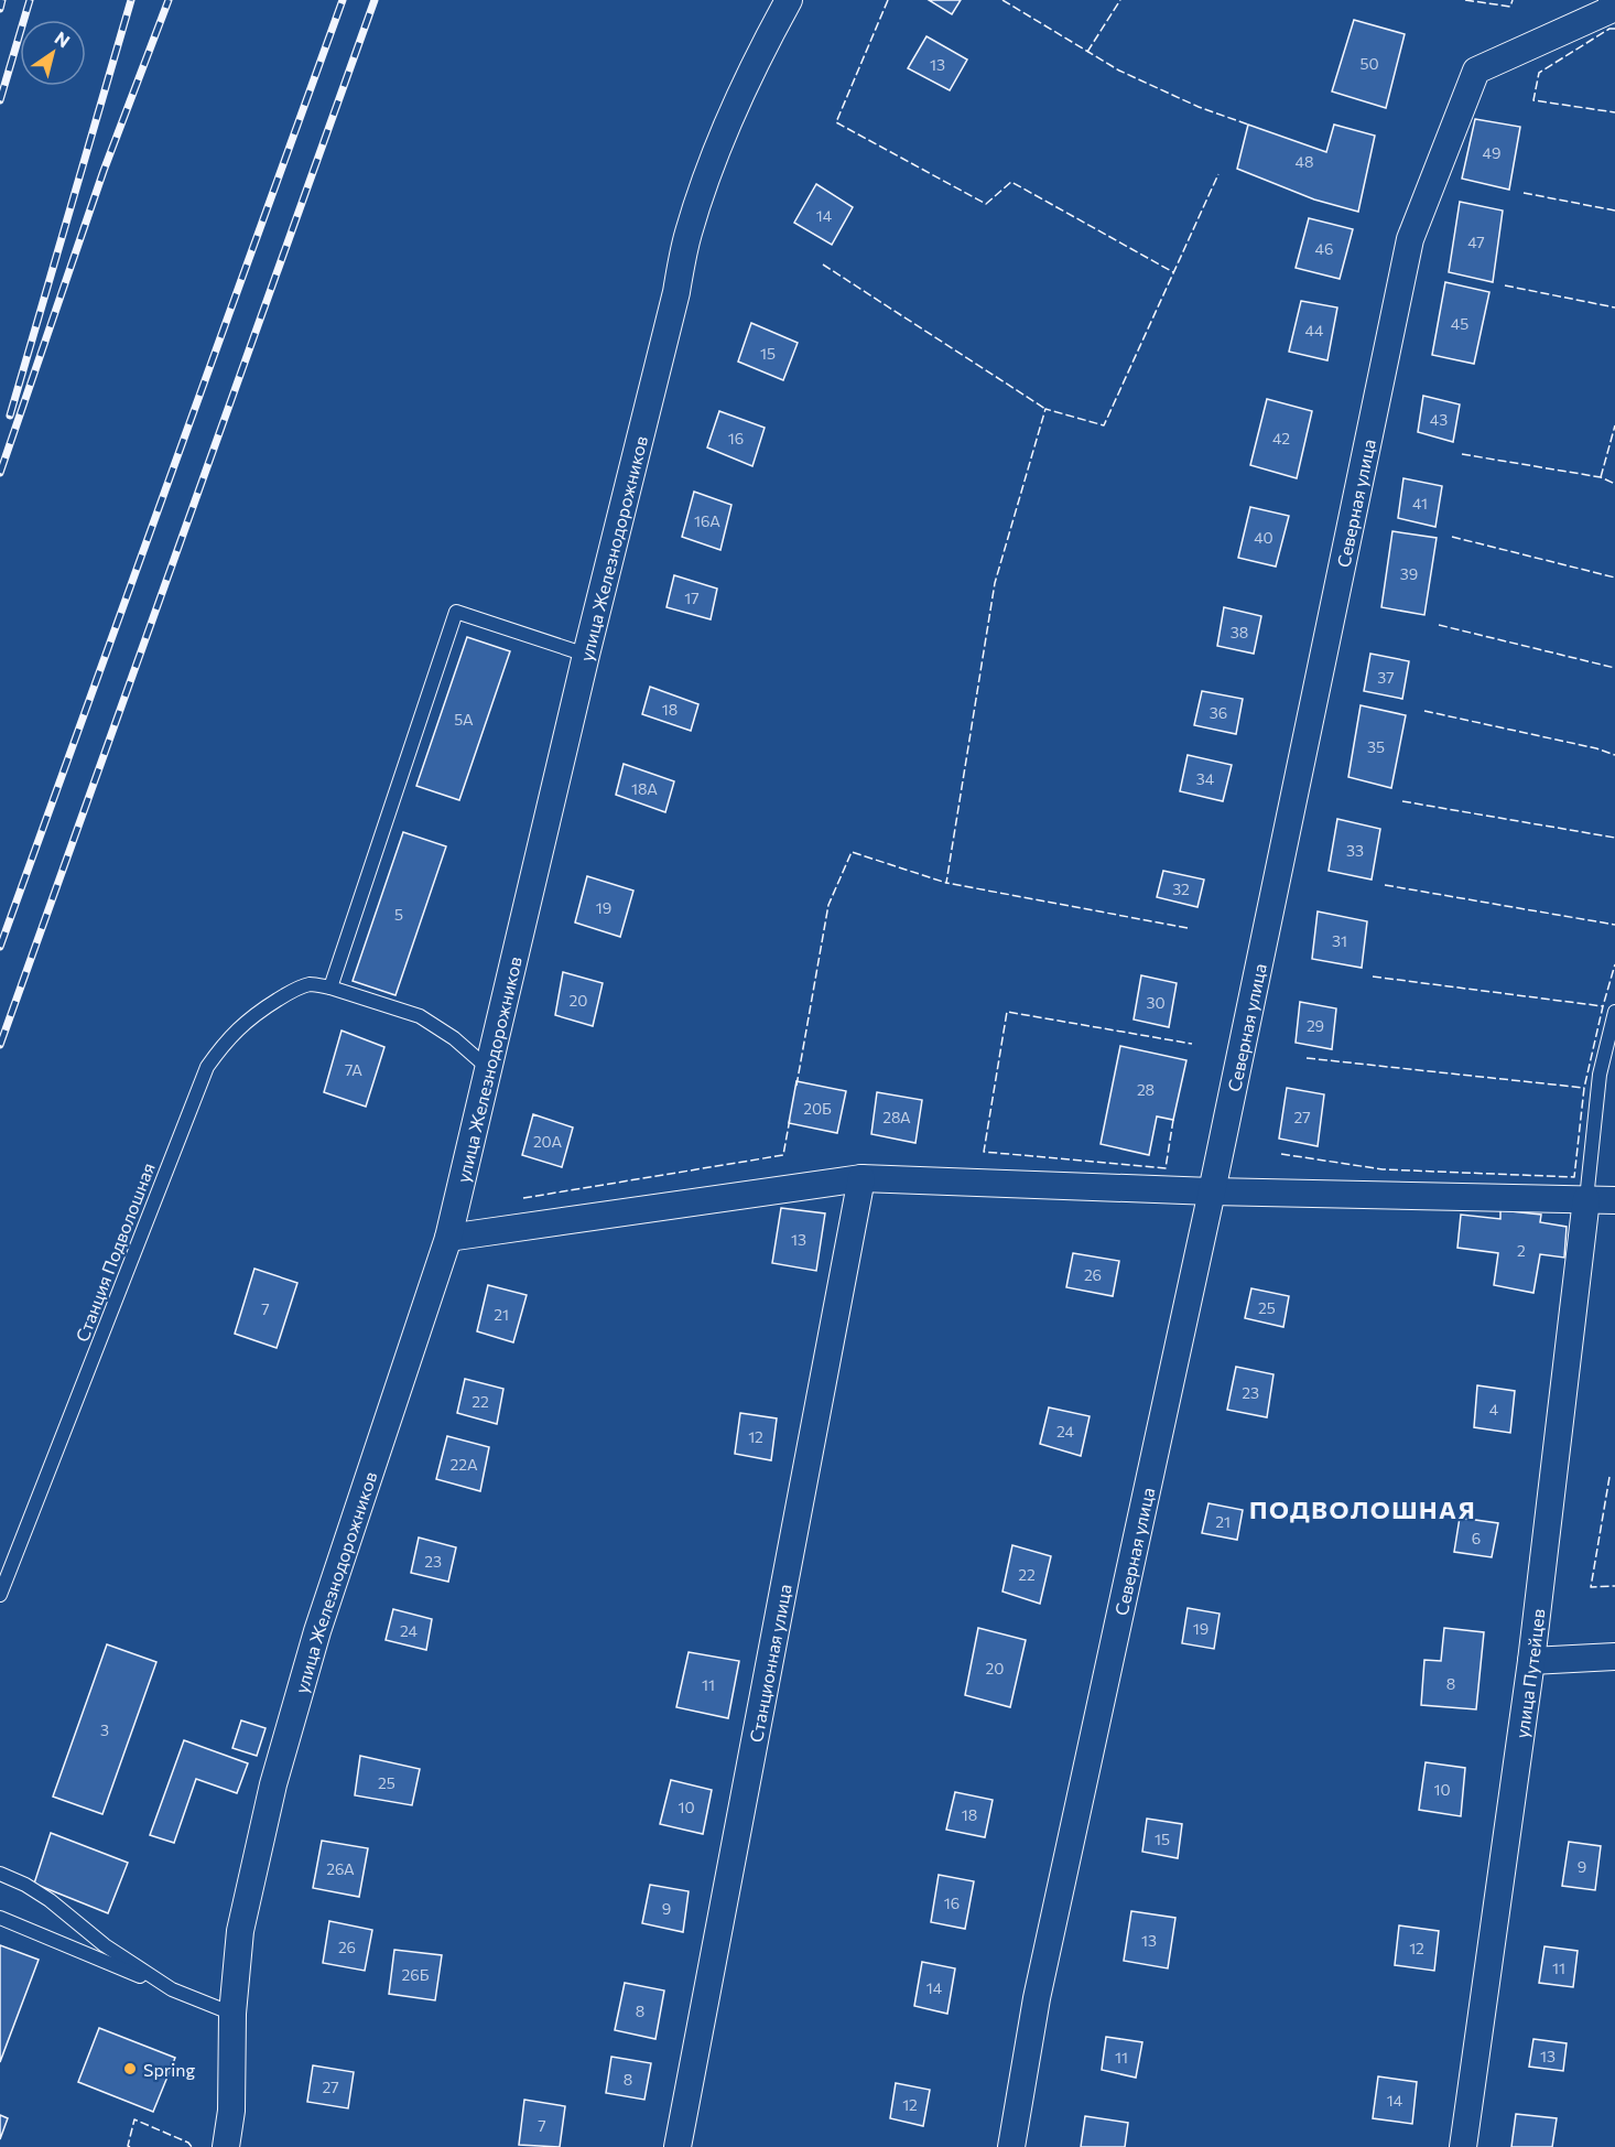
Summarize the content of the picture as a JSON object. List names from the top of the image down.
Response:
{
  "streets": {
    "street": [
      "Северная улица",
      "улица Железнодорожников",
      "Станционная улица",
      "улица Путейцев"
    ],
    "lane": ["Станция Подволошная"]
  },
  "crossings": [
    ["улица Железнодорожников", "Станция Подволошная"]
  ],
  "districts": ["ПОДВОЛОШНАЯ"],
  "places": ["Spring"],
  "house_numbers": [
    "50",
    "13",
    "49",
    "48",
    "14",
    "47",
    "46",
    "45",
    "44",
    "15",
    "43",
    "16",
    "42",
    "41",
    "16А",
    "40",
    "39",
    "17",
    "38",
    "37",
    "18",
    "36",
    "5А",
    "35",
    "34",
    "18А",
    "33",
    "32",
    "19",
    "5",
    "31",
    "20",
    "30",
    "29",
    "7А",
    "28",
    "20Б",
    "28А",
    "27",
    "20А",
    "13",
    "2",
    "26",
    "25",
    "7",
    "21",
    "23",
    "22",
    "4",
    "24",
    "12",
    "22А",
    "21",
    "6",
    "23",
    "22",
    "19",
    "24",
    "20",
    "8",
    "11",
    "3",
    "25",
    "10",
    "10",
    "18",
    "15",
    "9",
    "26А",
    "16",
    "9",
    "13",
    "26",
    "12",
    "11",
    "26Б",
    "14",
    "8",
    "13",
    "11",
    "8",
    "27",
    "14",
    "12",
    "7"
  ],
  "north": "top right"
}
